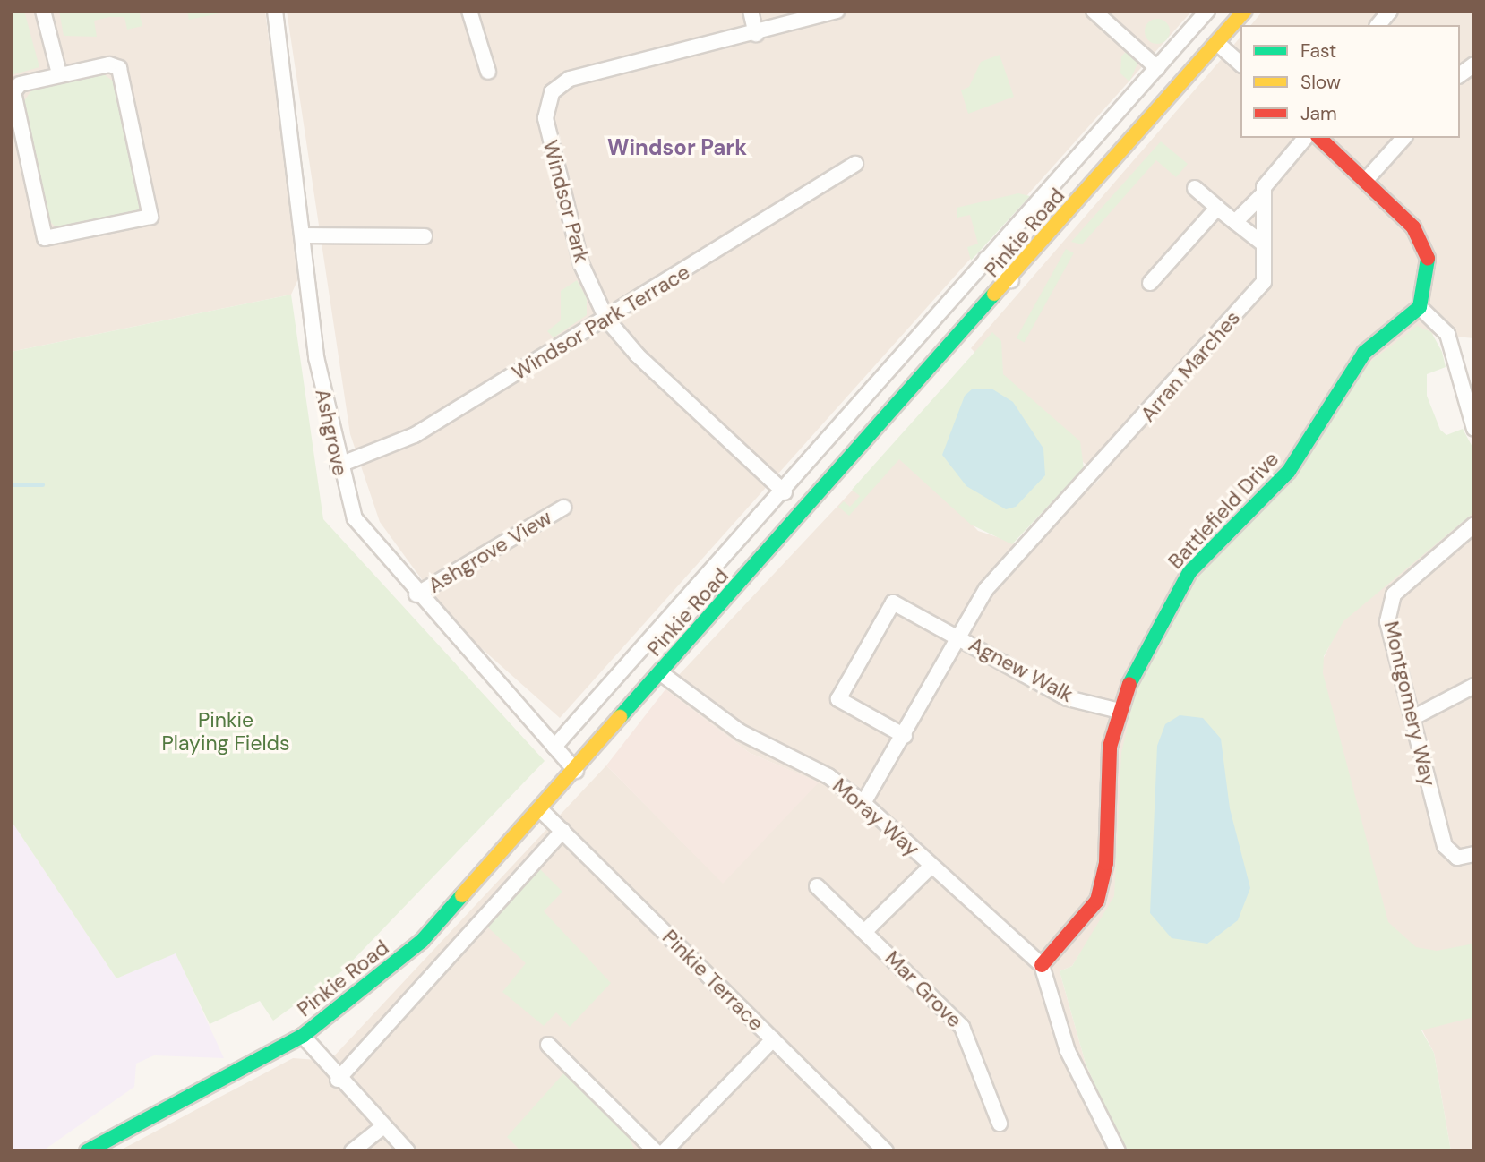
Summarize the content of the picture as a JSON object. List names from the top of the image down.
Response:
{
  "streets": {
    "main road": ["Pinkie Road", "Battlefield Drive"],
    "street": [
      "Windsor Park",
      "Windsor Park Terrace",
      "Arran Marches",
      "Ashgrove",
      "Ashgrove View",
      "Agnew Walk",
      "Montgomery Way",
      "Moray Way",
      "Pinkie Terrace",
      "Mar Grove"
    ]
  },
  "crossings": [
    ["Windsor Park", "Pinkie Road"],
    ["Windsor Park", "Windsor Park Terrace"],
    ["Pinkie Road", "Ashgrove"],
    ["Pinkie Road", "Moray Way"],
    ["Pinkie Road", "Pinkie Terrace"],
    ["Windsor Park Terrace", "Ashgrove"],
    ["Arran Marches", "Agnew Walk"],
    ["Arran Marches", "Moray Way"],
    ["Ashgrove", "Ashgrove View"],
    ["Battlefield Drive", "Agnew Walk"],
    ["Battlefield Drive", "Moray Way"]
  ],
  "districts": ["Windsor Park"],
  "parks": ["Pinkie Playing Fields"],
  "legend": ["Fast", "Slow", "Jam"]
}
